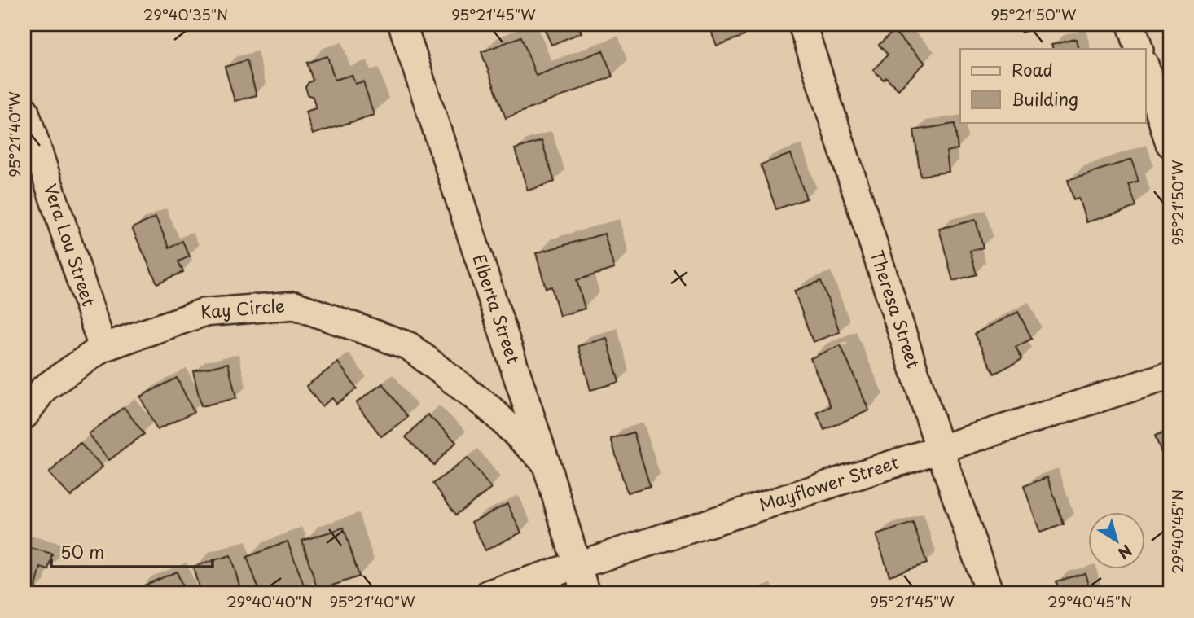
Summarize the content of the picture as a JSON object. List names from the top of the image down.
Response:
{
  "streets": {
    "street": [
      "Vera Lou Street",
      "Elberta Street",
      "Theresa Street",
      "Kay Circle",
      "Mayflower Street"
    ]
  },
  "crossings": [
    ["Vera Lou Street", "Kay Circle"],
    ["Elberta Street", "Kay Circle"],
    ["Elberta Street", "Mayflower Street"],
    ["Theresa Street", "Mayflower Street"]
  ],
  "legend": ["Road", "Building"],
  "scale_bar": "50 m",
  "north": "bottom right",
  "coordinates": [
    "29°40'35\"N",
    "95°21'45\"W",
    "95°21'50\"W",
    "95°21'40\"W",
    "29°40'45\"N",
    "29°40'40\"N"
  ]
}
